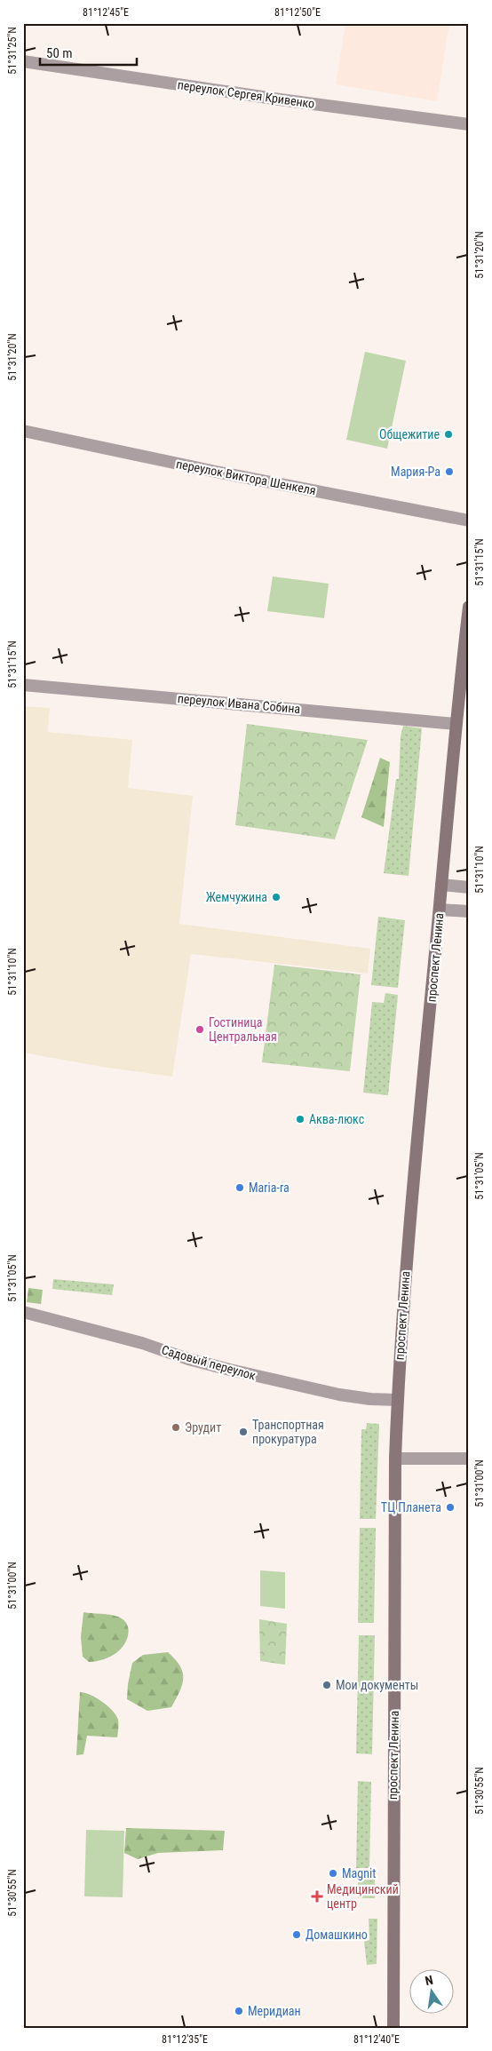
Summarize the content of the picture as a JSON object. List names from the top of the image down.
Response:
{
  "streets": {
    "main road": ["проспект Ленина"],
    "street": [
      "переулок Сергея Кривенко",
      "переулок Виктора Шенкеля",
      "переулок Ивана Собина",
      "Садовый переулок"
    ]
  },
  "crossings": [
    ["переулок Ивана Собина", "проспект Ленина"],
    ["проспект Ленина", "Садовый переулок"]
  ],
  "places": {
    "other": [
      "Общежитие",
      "Мария-Ра",
      "Жемчужина",
      "Гостиница Центральная",
      "Аква-люкс",
      "Maria-ra",
      "Эрудит",
      "Транспортная прокуратура",
      "ТЦ Планета",
      "Мои документы",
      "Magnit",
      "Домашкино",
      "Меридиан"
    ],
    "health": ["Медицинский центр"]
  },
  "scale_bar": "50 m",
  "north": "top",
  "coordinates": [
    "81°12'45\"E",
    "81°12'50\"E",
    "51°31'25\"N",
    "51°31'20\"N",
    "51°31'15\"N",
    "51°31'10\"N",
    "51°31'05\"N",
    "51°31'00\"N",
    "51°30'55\"N",
    "81°12'35\"E",
    "81°12'40\"E"
  ]
}
